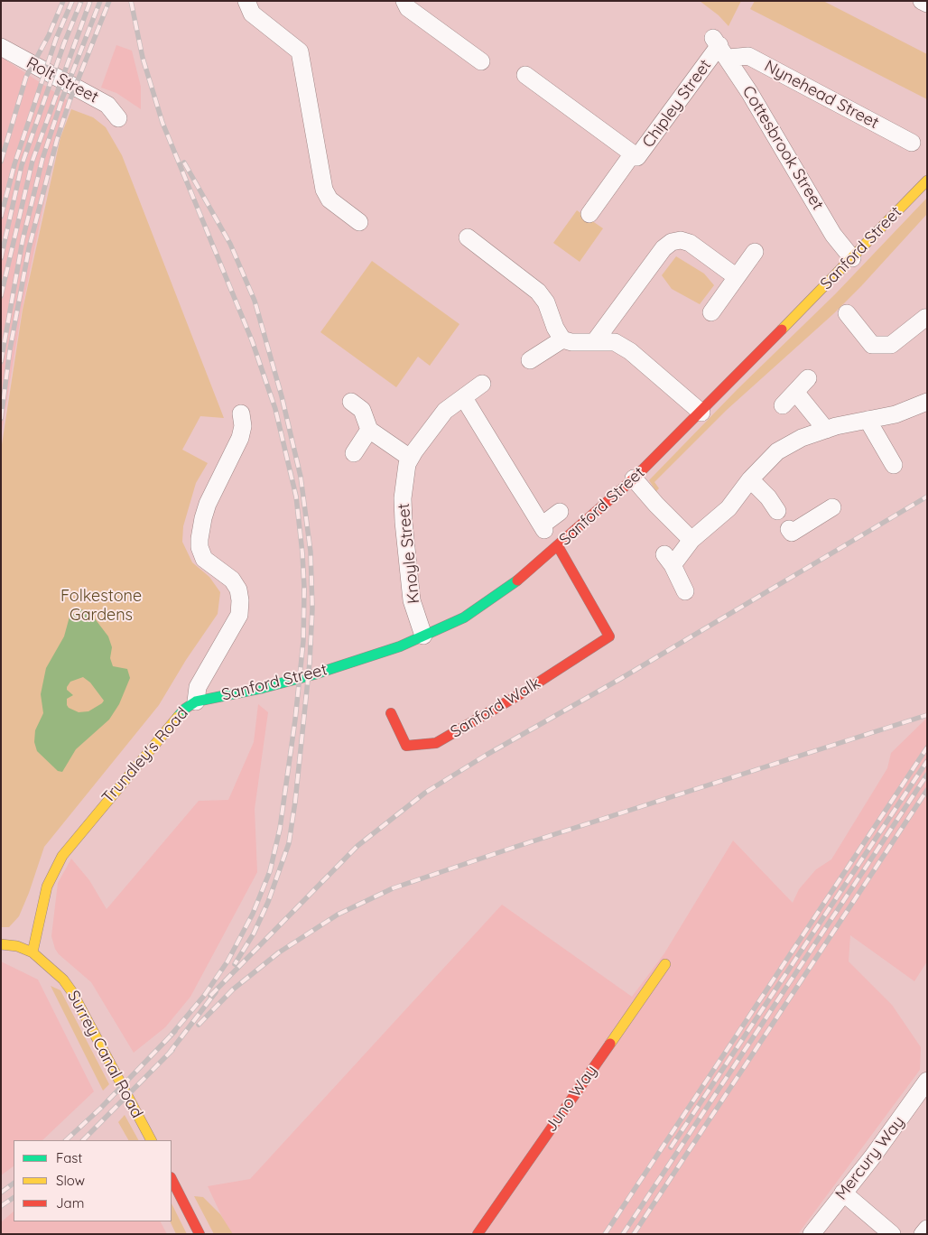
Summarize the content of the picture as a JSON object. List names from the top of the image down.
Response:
{
  "streets": {
    "main road": [
      "Sanford Street",
      "Sanford Walk",
      "Trundley's Road",
      "Surrey Canal Road",
      "Juno Way"
    ],
    "street": [
      "Rolt Street",
      "Nynehead Street",
      "Chipley Street",
      "Cottesbrook Street",
      "Knoyle Street",
      "Mercury Way"
    ]
  },
  "crossings": [
    ["Nynehead Street", "Chipley Street"],
    ["Nynehead Street", "Cottesbrook Street"],
    ["Chipley Street", "Cottesbrook Street"],
    ["Cottesbrook Street", "Sanford Street"],
    ["Sanford Street", "Knoyle Street"],
    ["Sanford Street", "Sanford Walk"],
    ["Sanford Street", "Trundley's Road"],
    ["Trundley's Road", "Surrey Canal Road"]
  ],
  "parks": ["Folkestone Gardens"],
  "legend": ["Fast", "Slow", "Jam"]
}
